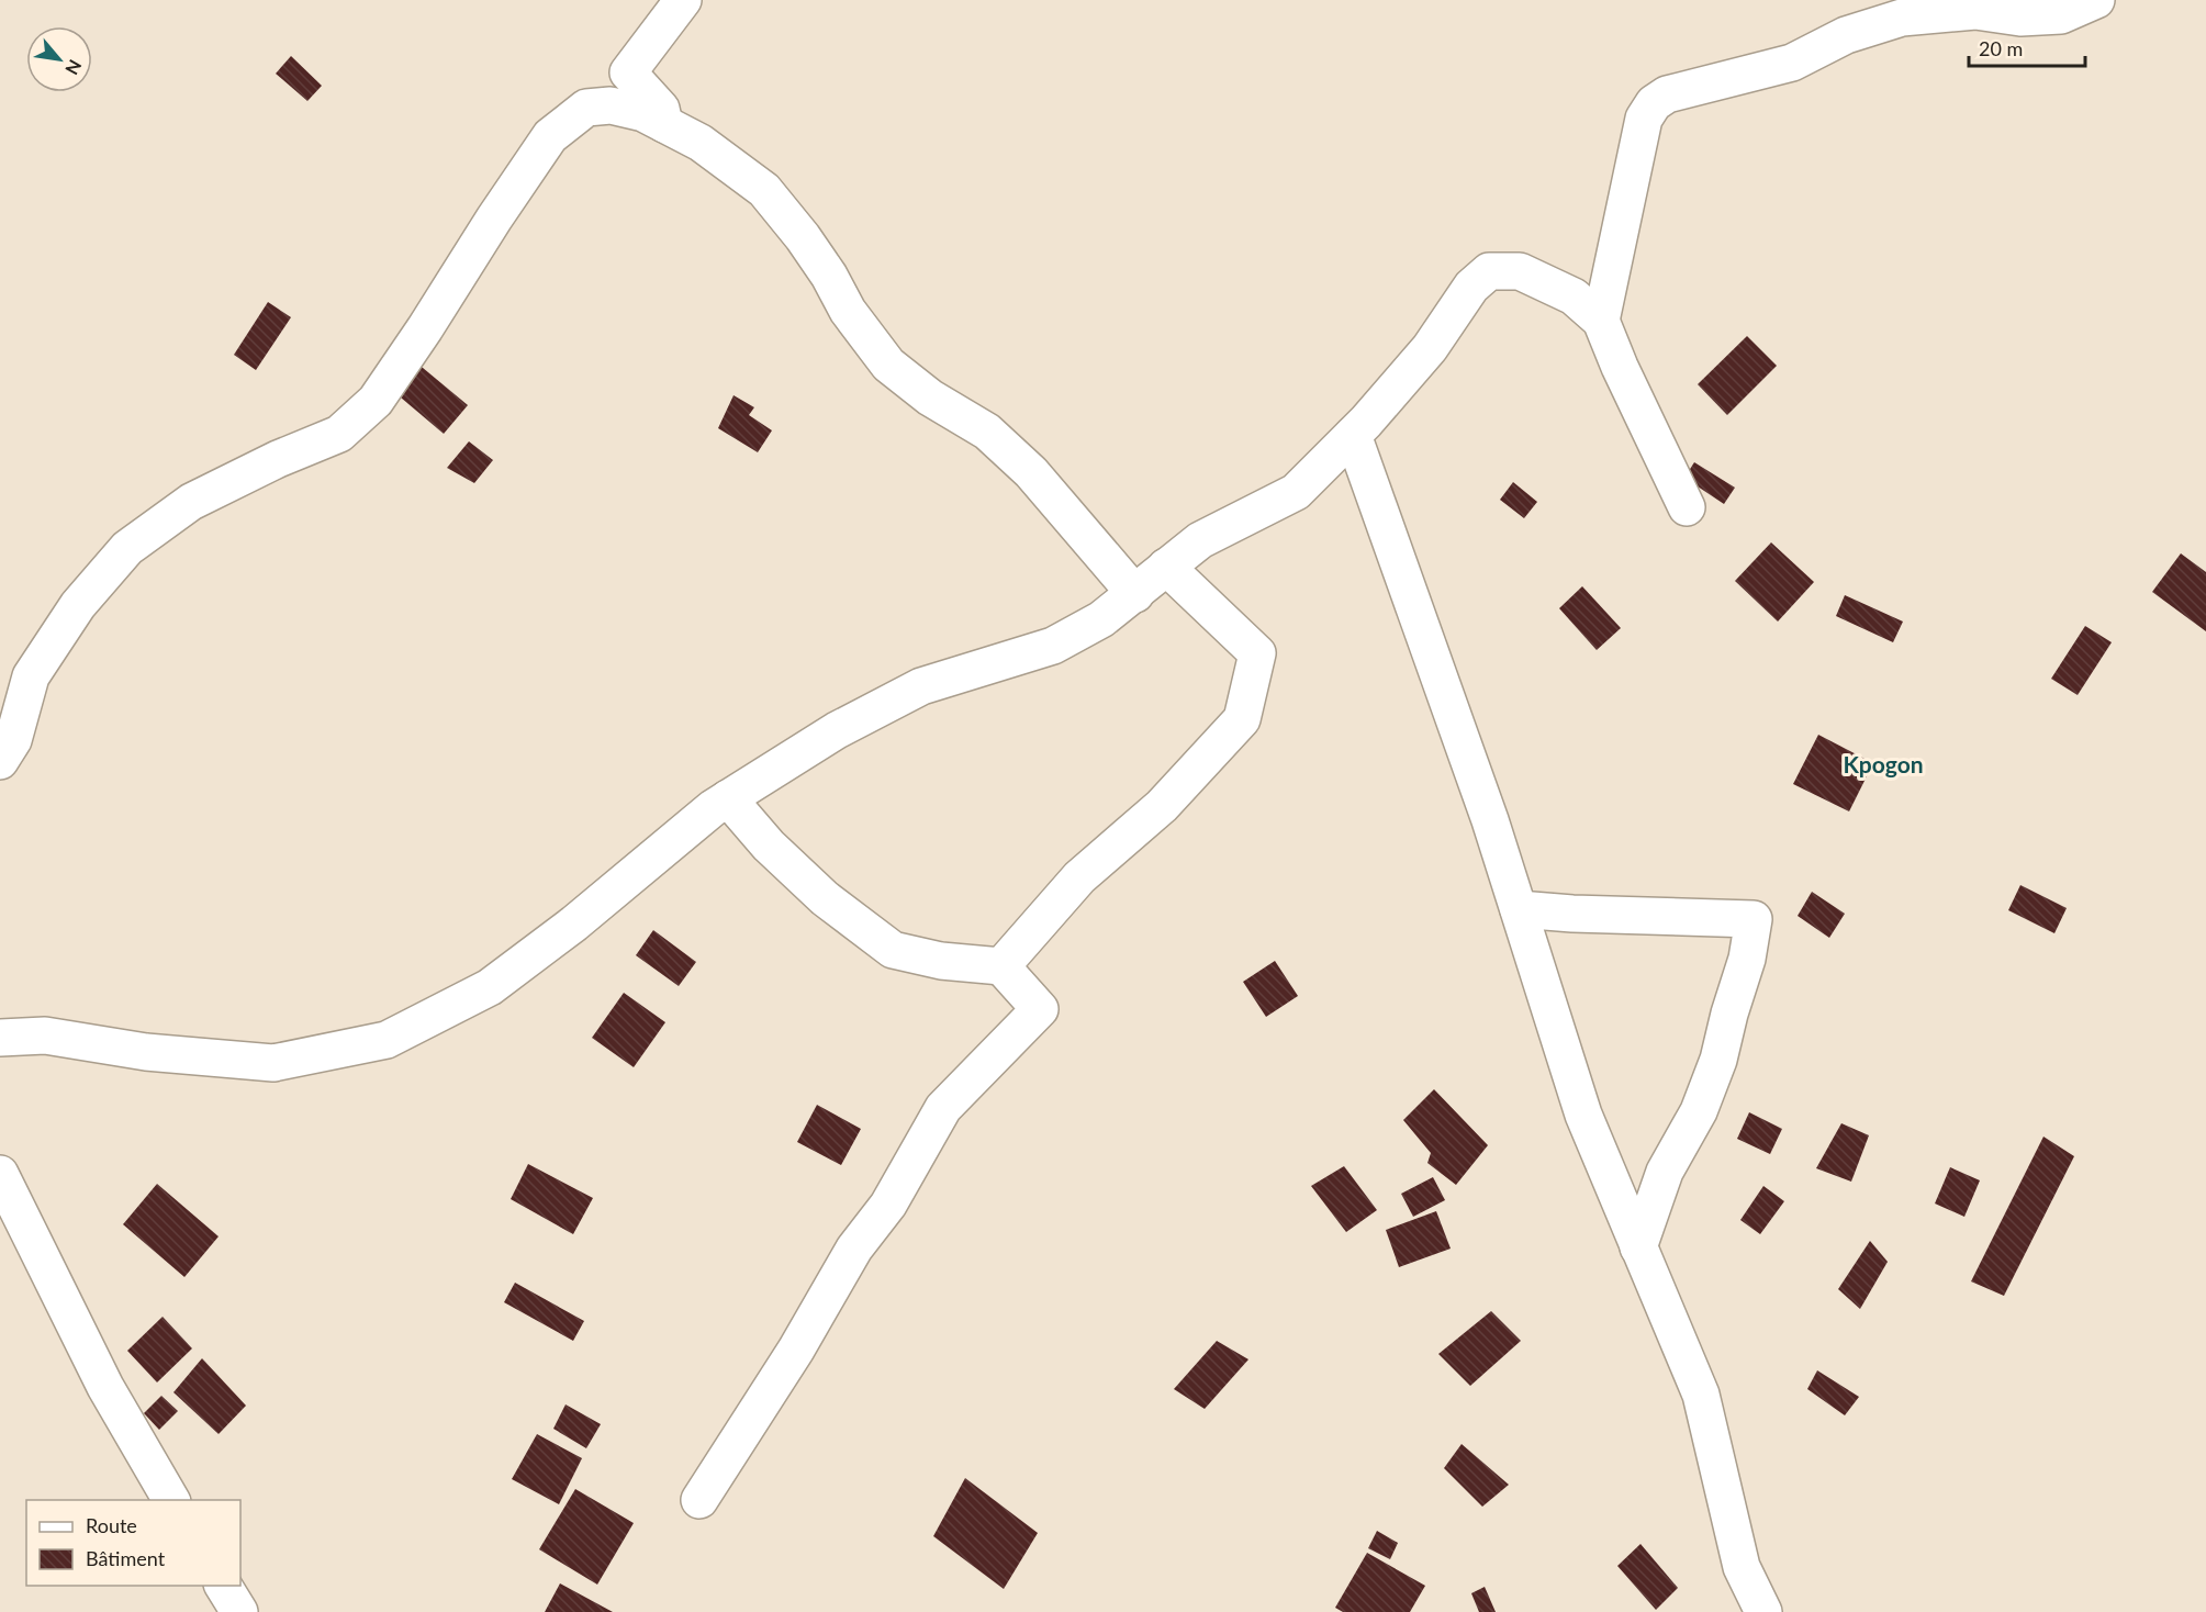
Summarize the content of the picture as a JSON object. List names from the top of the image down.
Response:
{
  "districts": ["Kpogon"],
  "legend": ["Route", "Bâtiment"],
  "scale_bar": "20 m",
  "north": "bottom right"
}
